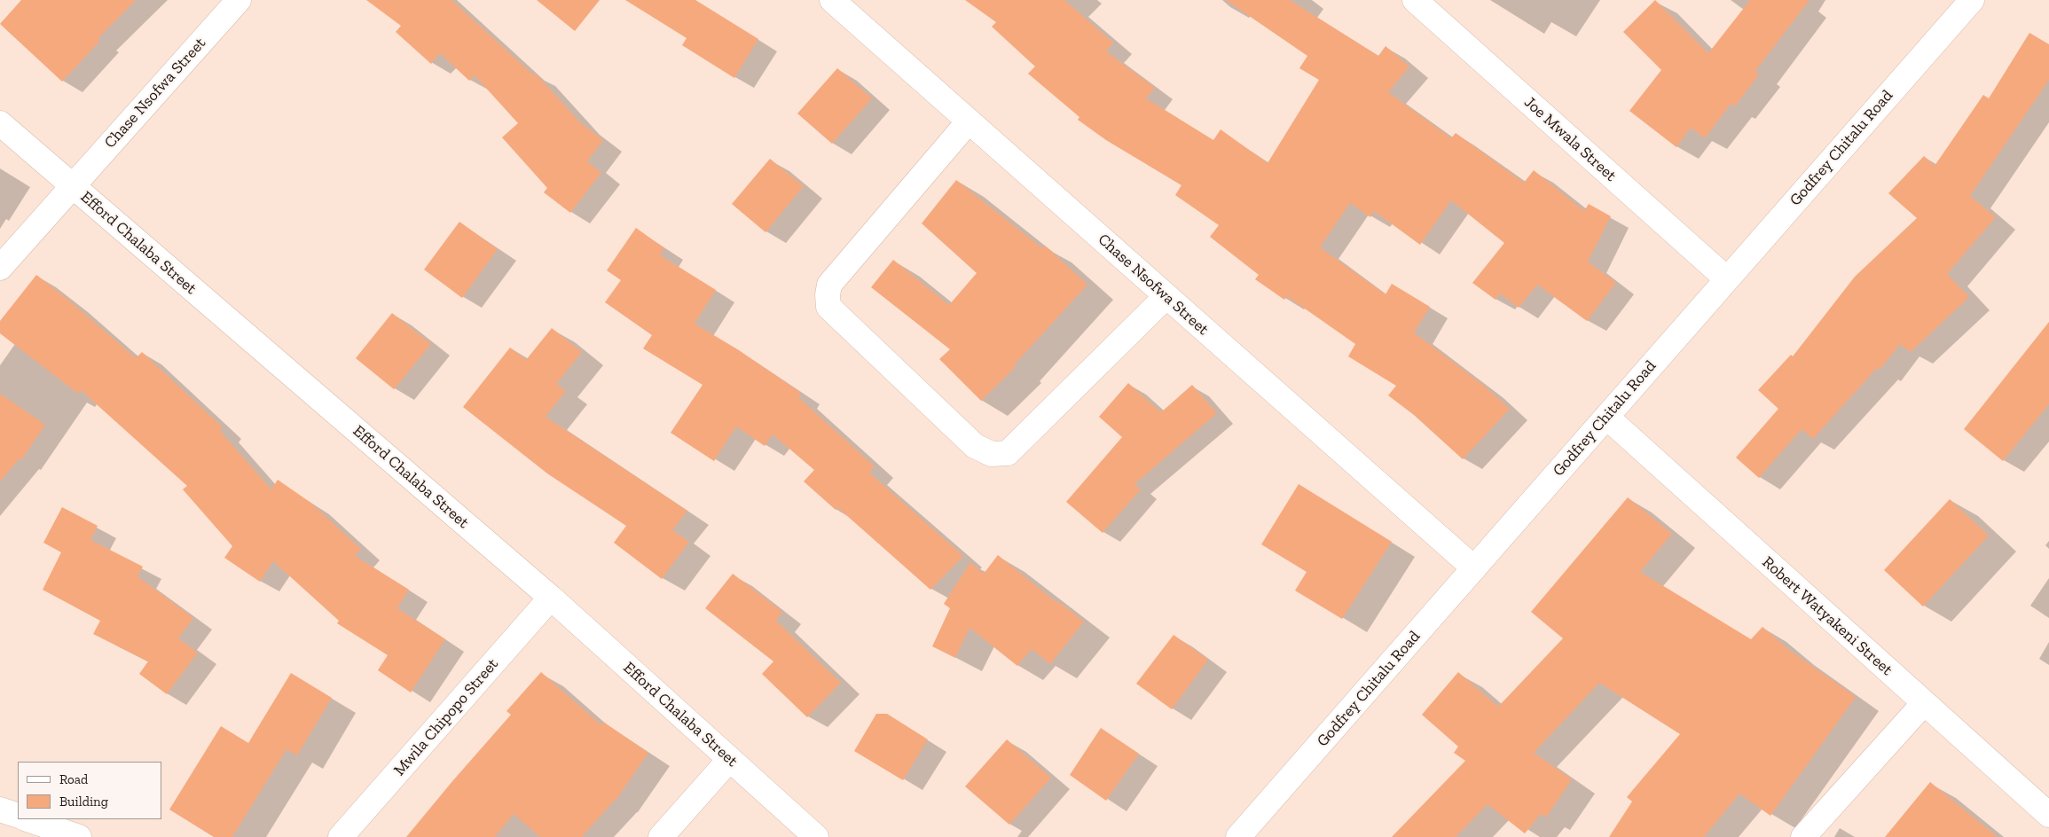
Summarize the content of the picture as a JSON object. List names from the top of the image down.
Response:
{
  "streets": {
    "street": [
      "Chase Nsofwa Street",
      "Joe Mwala Street",
      "Godfrey Chitalu Road",
      "Efford Chalaba Street",
      "Robert Watyakeni Street",
      "Mwila Chipopo Street"
    ]
  },
  "crossings": [
    ["Chase Nsofwa Street", "Godfrey Chitalu Road"],
    ["Chase Nsofwa Street", "Efford Chalaba Street"],
    ["Joe Mwala Street", "Godfrey Chitalu Road"],
    ["Godfrey Chitalu Road", "Robert Watyakeni Street"],
    ["Efford Chalaba Street", "Mwila Chipopo Street"]
  ],
  "legend": ["Road", "Building"]
}
